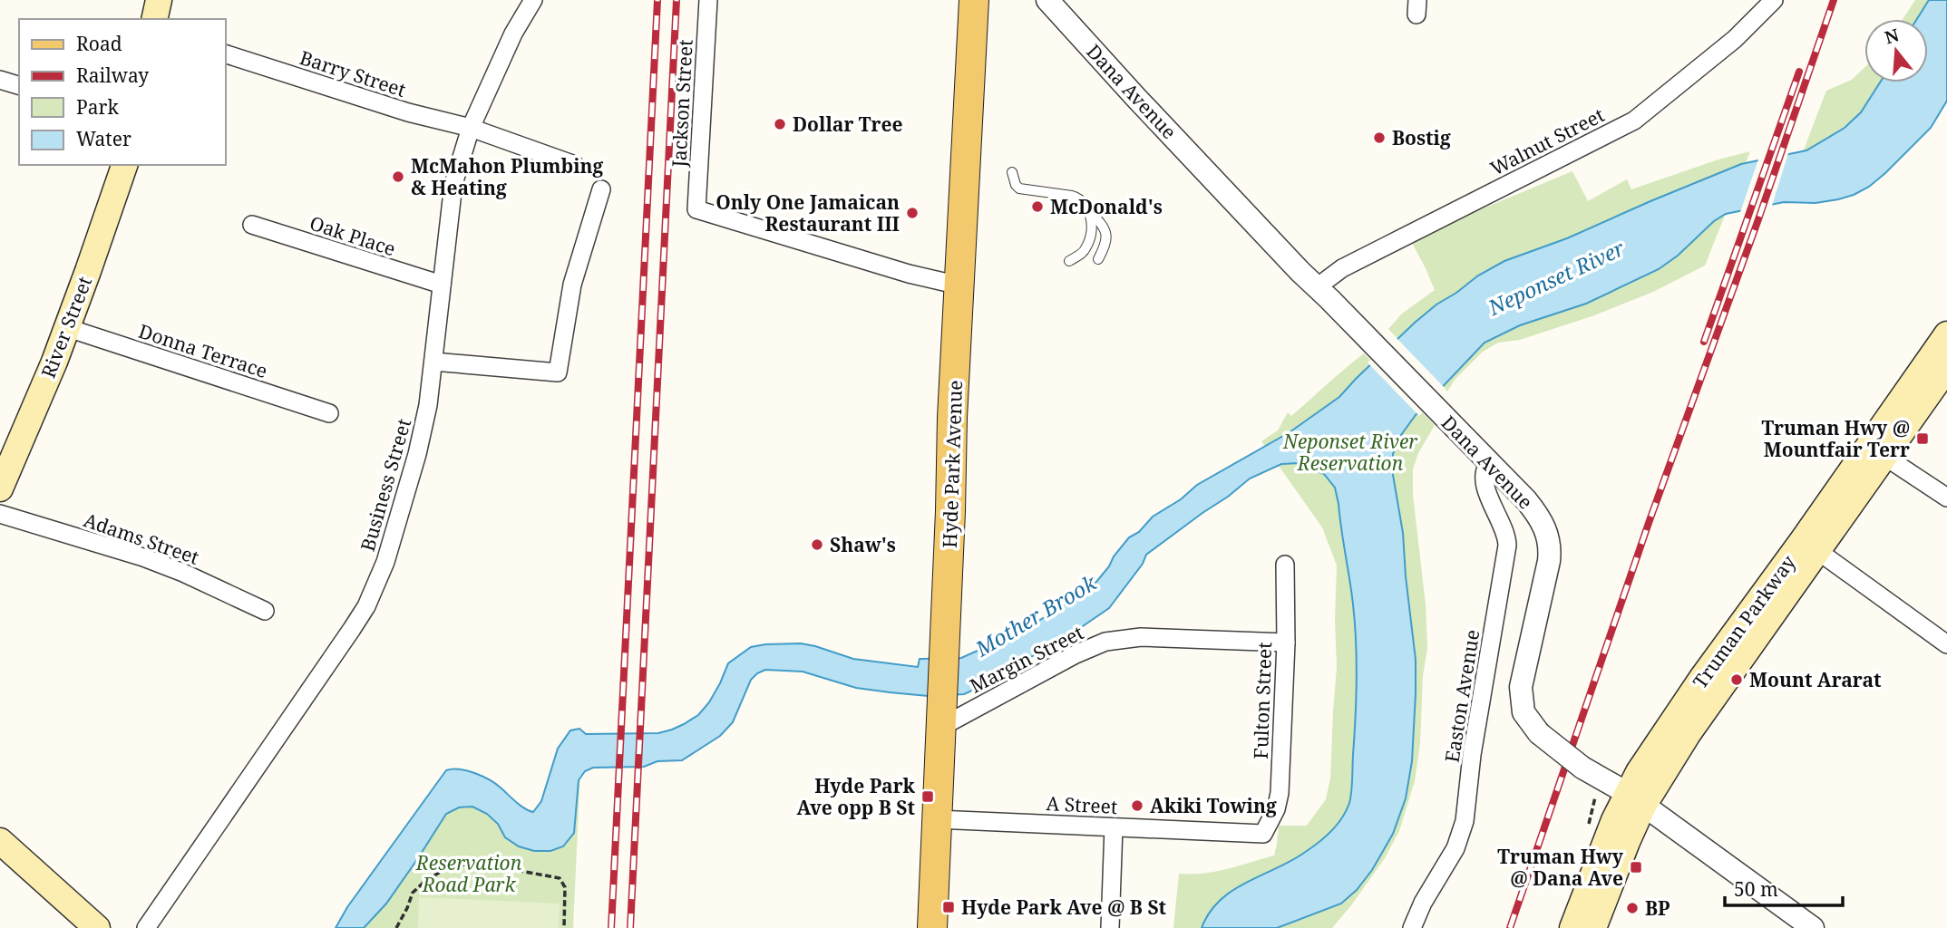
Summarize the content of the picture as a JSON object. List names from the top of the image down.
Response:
{
  "streets": {
    "main road": ["River Street", "Hyde Park Avenue", "Truman Parkway"],
    "street": [
      "Barry Street",
      "Dana Avenue",
      "Jackson Street",
      "Walnut Street",
      "Oak Place",
      "Donna Terrace",
      "Business Street",
      "Adams Street",
      "Margin Street",
      "Easton Avenue",
      "Fulton Street",
      "A Street"
    ]
  },
  "crossings": [
    ["Barry Street", "Business Street"],
    ["Dana Avenue", "Walnut Street"],
    ["Dana Avenue", "Truman Parkway"],
    ["Dana Avenue", "Easton Avenue"],
    ["Jackson Street", "Hyde Park Avenue"],
    ["Oak Place", "Business Street"],
    ["River Street", "Donna Terrace"],
    ["Hyde Park Avenue", "Margin Street"],
    ["Hyde Park Avenue", "A Street"],
    ["Margin Street", "Fulton Street"],
    ["Fulton Street", "A Street"]
  ],
  "water": ["Neponset River", "Mother Brook"],
  "parks": ["Neponset River Reservation", "Reservation Road Park"],
  "places": {
    "other": [
      "Dollar Tree",
      "Bostig",
      "McMahon Plumbing & Heating",
      "McDonald's",
      "Only One Jamaican Restaurant III",
      "Shaw's",
      "Mount Ararat",
      "Akiki Towing",
      "BP"
    ],
    "transit": [
      "Truman Hwy @ Mountfair Terr",
      "Hyde Park Ave opp B St",
      "Truman Hwy @ Dana Ave",
      "Hyde Park Ave @ B St"
    ]
  },
  "legend": [
    "Road",
    "Railway",
    "Park",
    "Water"
  ],
  "scale_bar": "50 m",
  "north": "top"
}
